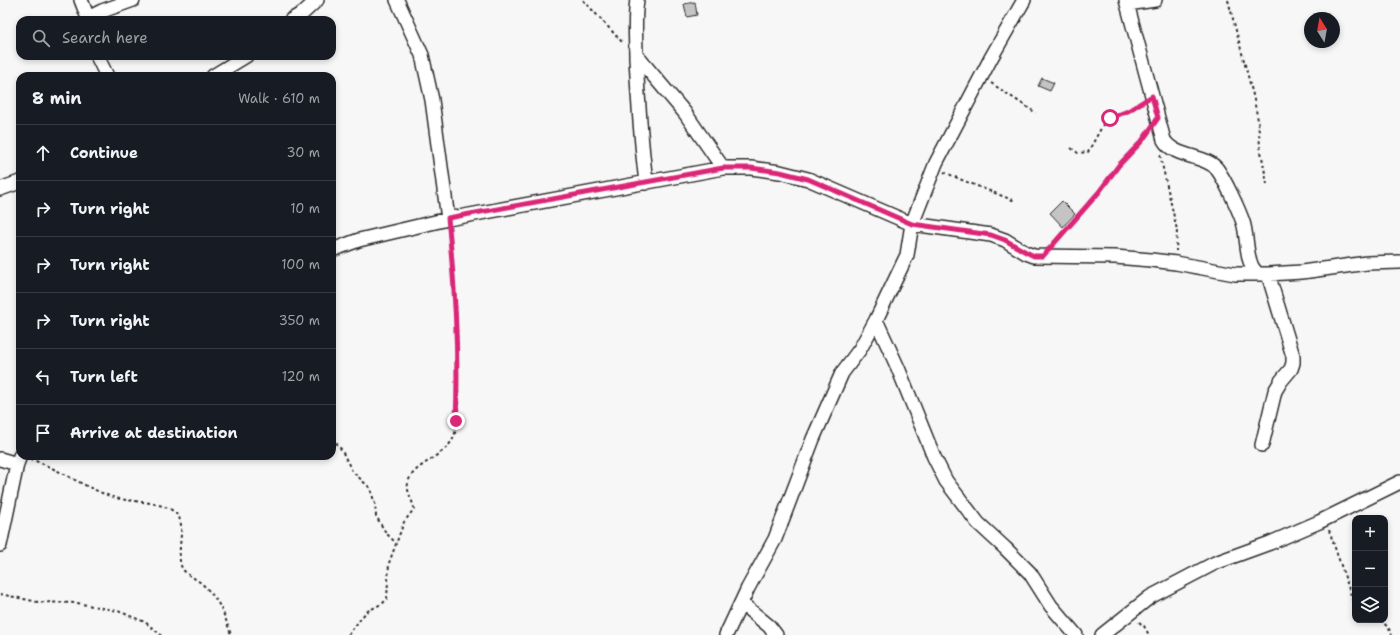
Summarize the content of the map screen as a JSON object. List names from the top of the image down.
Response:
{
  "north": "top",
  "page": {
    "search": "Search here",
    "heading": ["8 min", "Walk · 610 m"],
    "list": [
      ["Continue", "30 m"],
      ["Turn right", "10 m"],
      ["Turn right", "100 m"],
      ["Turn right", "350 m"],
      ["Turn left", "120 m"],
      "Arrive at destination"
    ],
    "map_buttons": ["+", "−"]
  }
}
